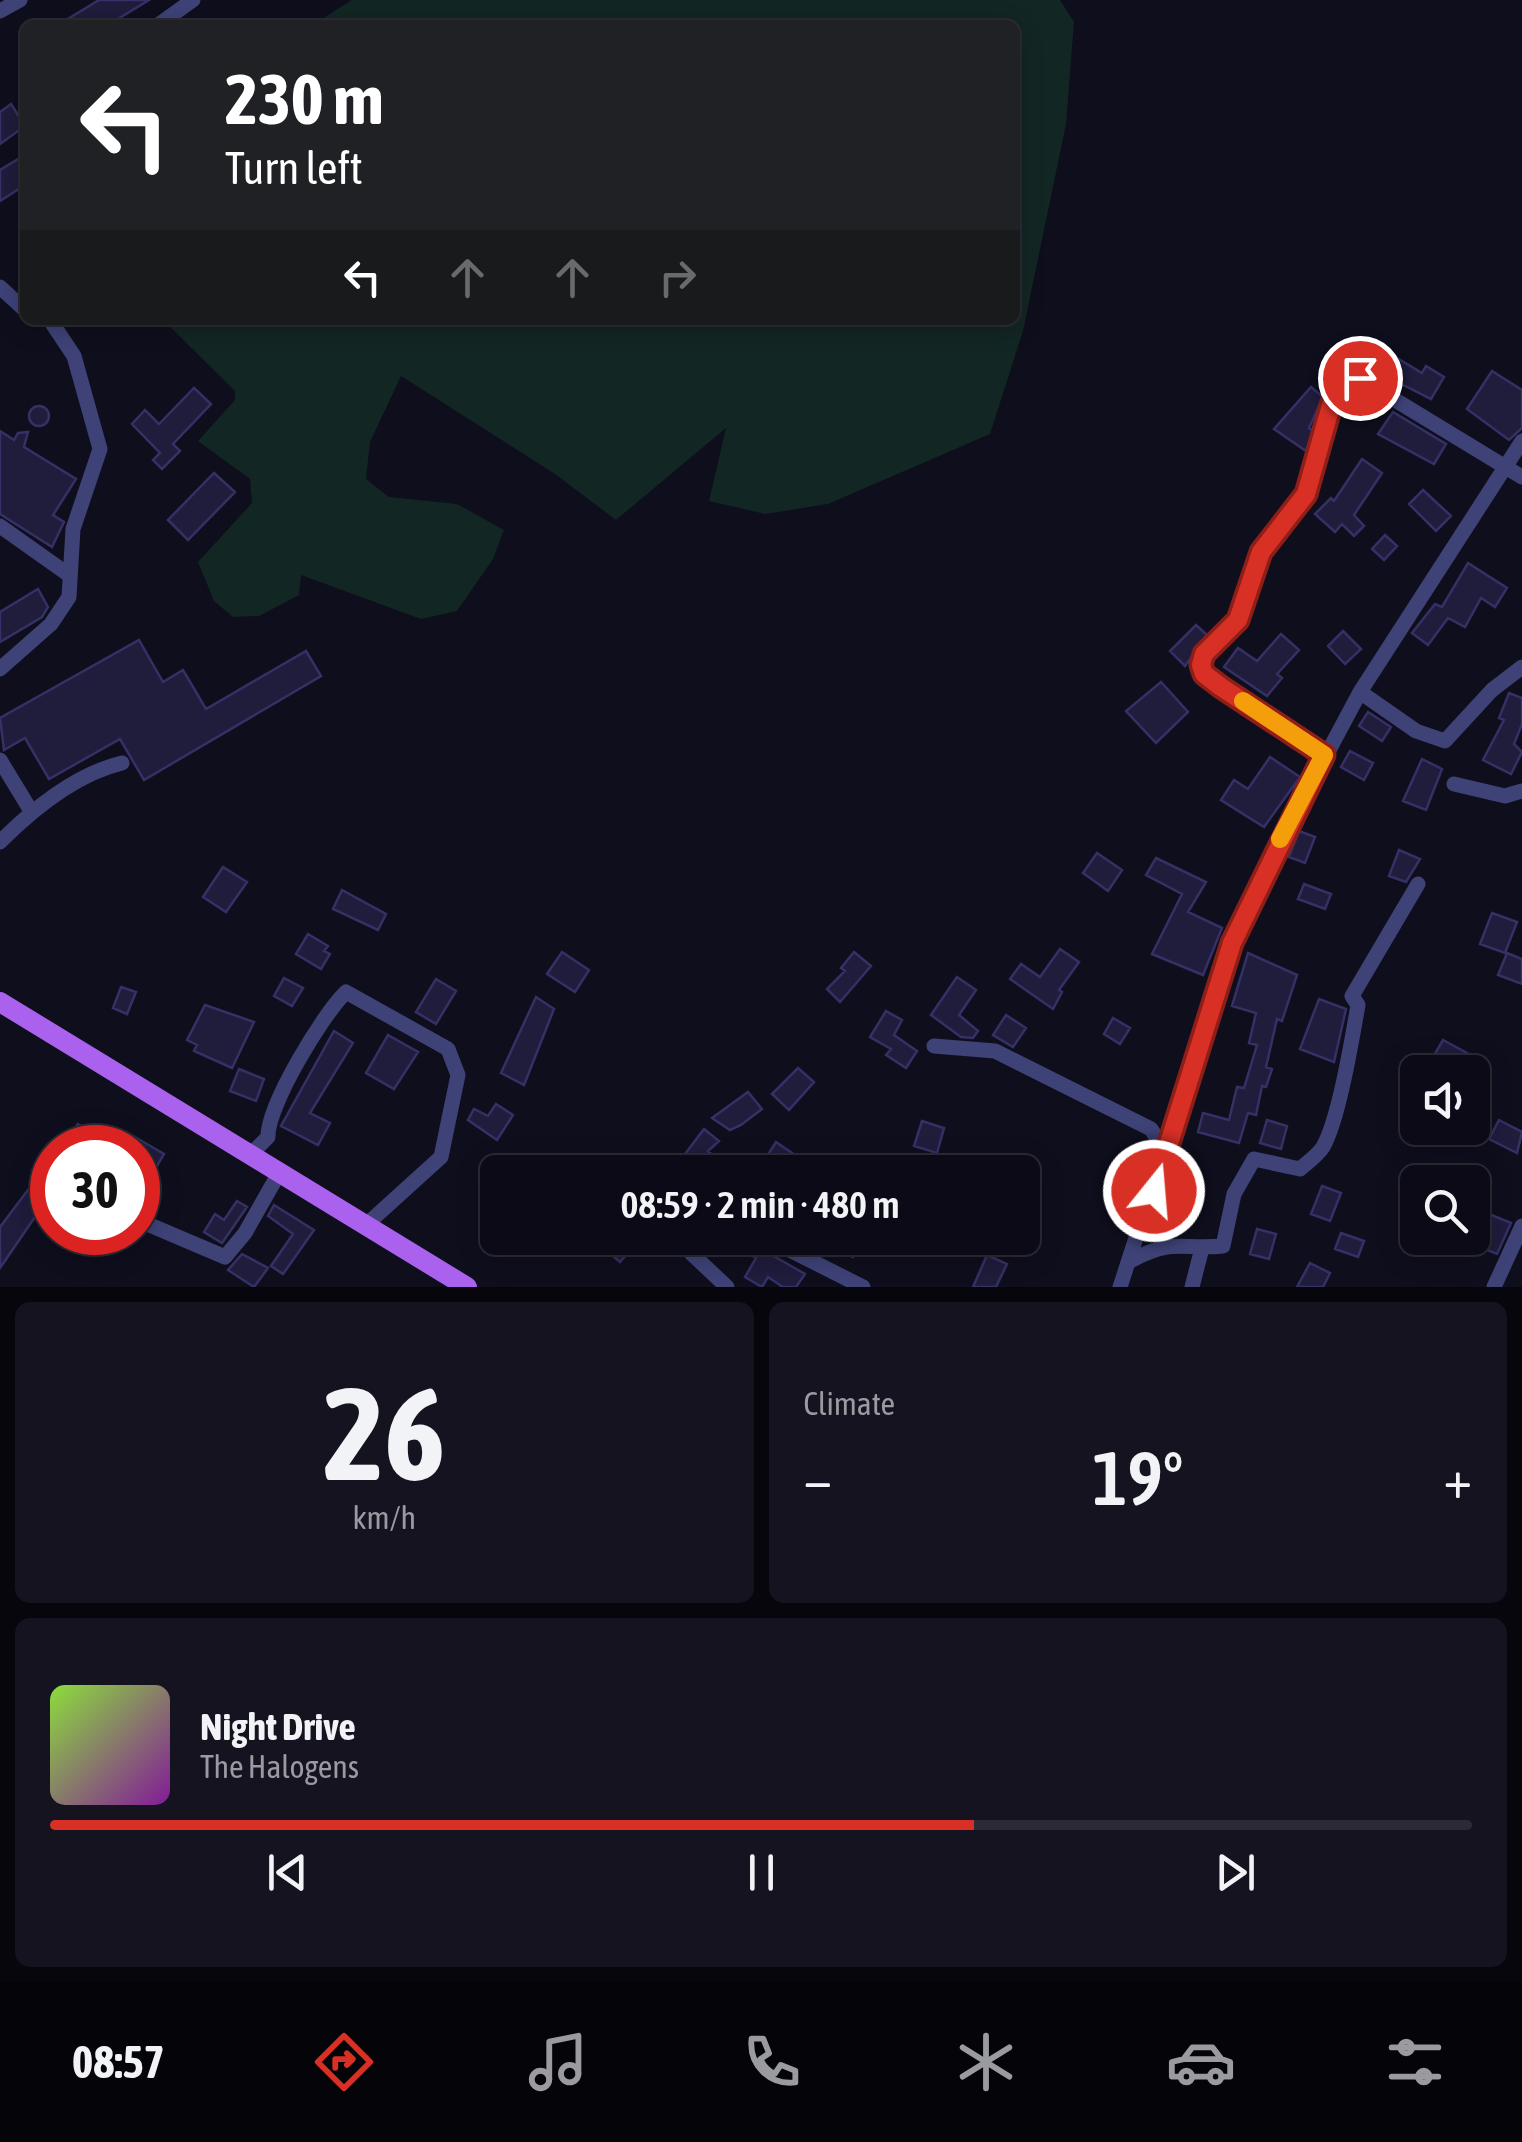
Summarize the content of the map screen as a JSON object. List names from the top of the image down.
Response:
{
  "page": {
    "turn": ["230 m", "Turn left"],
    "limit": "30",
    "trip": "08:59 · 2 min · 480 m",
    "tile": [
      ["26", "km/h"],
      "Climate"
    ],
    "heat": ["−", "19°", "+"],
    "song": ["Night Drive", "The Halogens"],
    "tabs": "08:57"
  }
}
